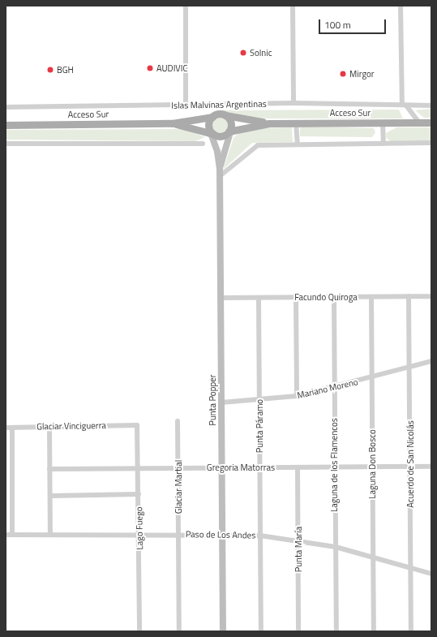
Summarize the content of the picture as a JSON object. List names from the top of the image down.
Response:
{
  "streets": {
    "main road": ["Acceso Sur"],
    "street": [
      "Islas Malvinas Argentinas",
      "Facundo Quiroga",
      "Mariano Moreno",
      "Punta Popper",
      "Glaciar Vinciguerra",
      "Punta Páramo",
      "Laguna Don Bosco",
      "Acuerdo de San Nicolás",
      "Laguna de los Flamencos",
      "Gregoria Matorras",
      "Glaciar Martial",
      "Lago Fuego",
      "Paso de Los Andes",
      "Punta María"
    ]
  },
  "crossings": [
    ["Acceso Sur", "Punta Popper"],
    ["Facundo Quiroga", "Punta Popper"],
    ["Facundo Quiroga", "Punta Páramo"],
    ["Facundo Quiroga", "Laguna Don Bosco"],
    ["Facundo Quiroga", "Acuerdo de San Nicolás"],
    ["Facundo Quiroga", "Laguna de los Flamencos"],
    ["Mariano Moreno", "Punta Popper"],
    ["Mariano Moreno", "Punta Páramo"],
    ["Mariano Moreno", "Laguna Don Bosco"],
    ["Mariano Moreno", "Acuerdo de San Nicolás"],
    ["Mariano Moreno", "Laguna de los Flamencos"],
    ["Punta Popper", "Gregoria Matorras"],
    ["Punta Popper", "Paso de Los Andes"],
    ["Glaciar Vinciguerra", "Lago Fuego"],
    ["Punta Páramo", "Gregoria Matorras"],
    ["Punta Páramo", "Paso de Los Andes"],
    ["Laguna Don Bosco", "Gregoria Matorras"],
    ["Laguna Don Bosco", "Paso de Los Andes"],
    ["Acuerdo de San Nicolás", "Gregoria Matorras"],
    ["Acuerdo de San Nicolás", "Paso de Los Andes"],
    ["Laguna de los Flamencos", "Gregoria Matorras"],
    ["Laguna de los Flamencos", "Paso de Los Andes"],
    ["Gregoria Matorras", "Glaciar Martial"],
    ["Gregoria Matorras", "Lago Fuego"],
    ["Gregoria Matorras", "Punta María"],
    ["Glaciar Martial", "Paso de Los Andes"],
    ["Lago Fuego", "Paso de Los Andes"],
    ["Paso de Los Andes", "Punta María"]
  ],
  "places": [
    "Solnic",
    "AUDIVIC",
    "BGH",
    "Mirgor"
  ],
  "scale_bar": "100 m"
}
